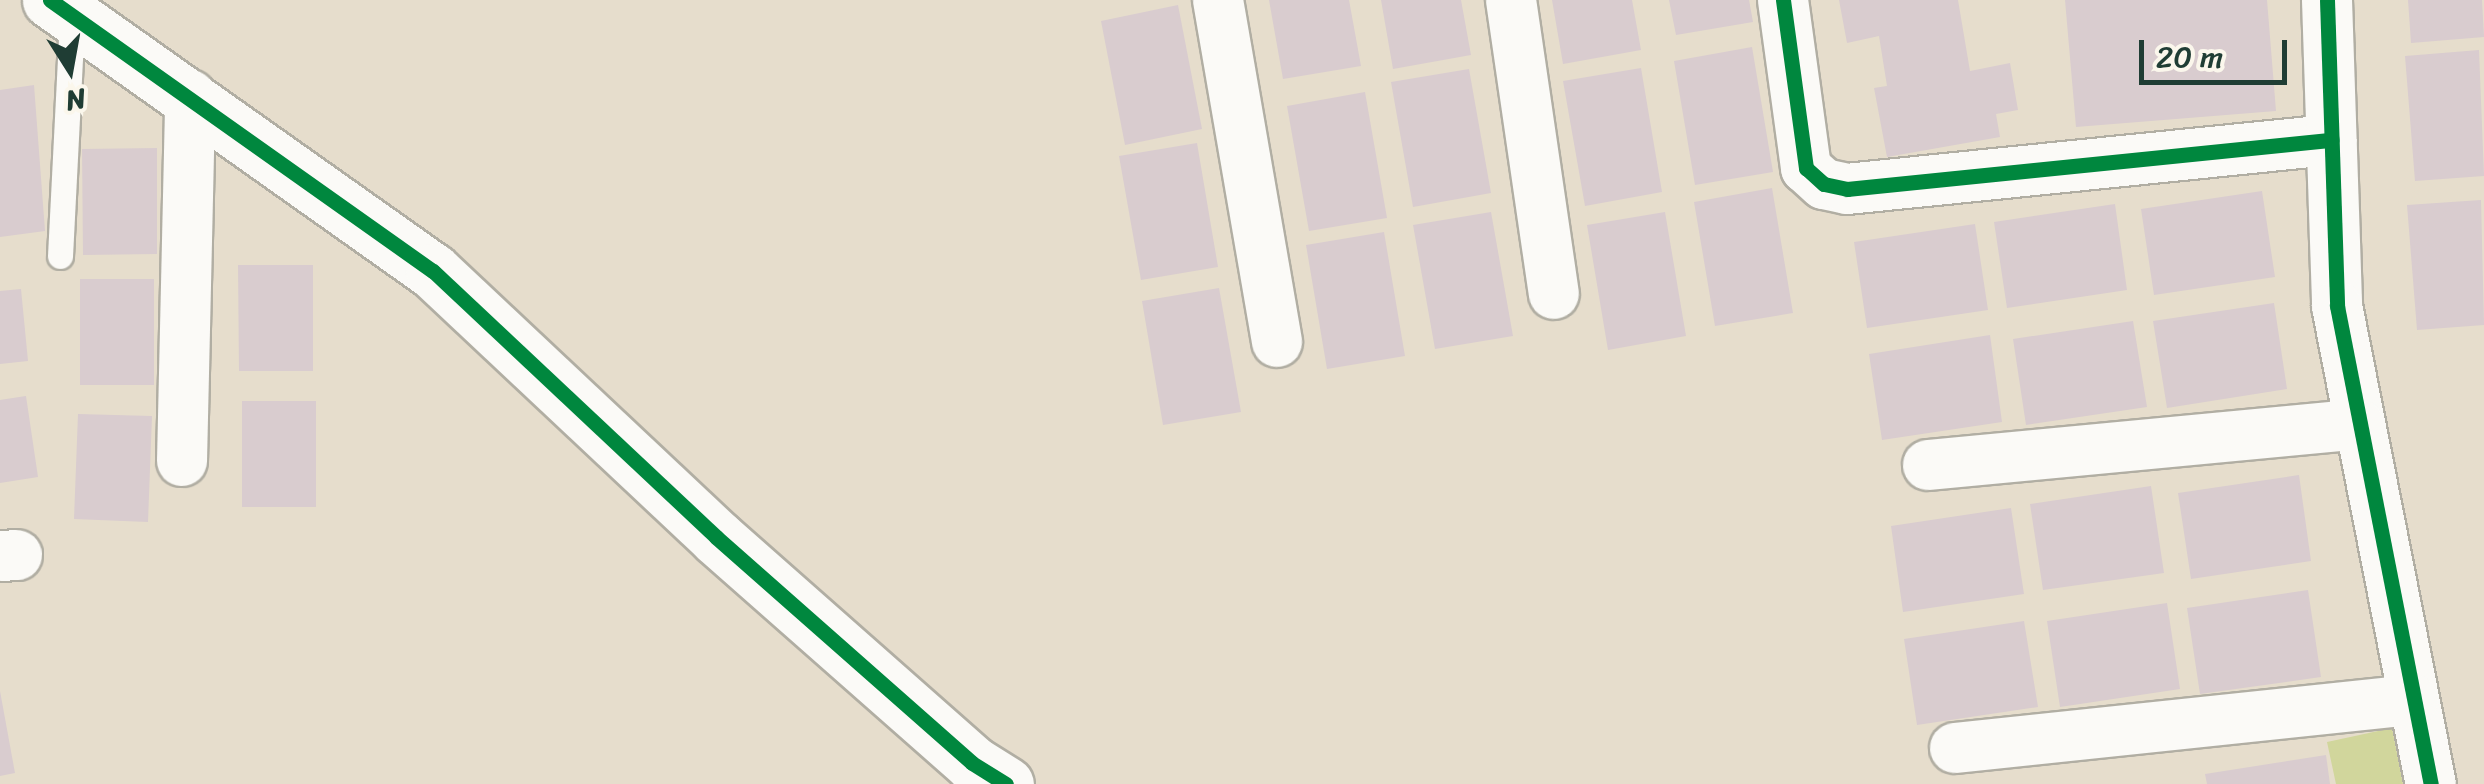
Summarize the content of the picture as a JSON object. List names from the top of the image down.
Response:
{
  "scale_bar": "20 m",
  "north": "bottom"
}
